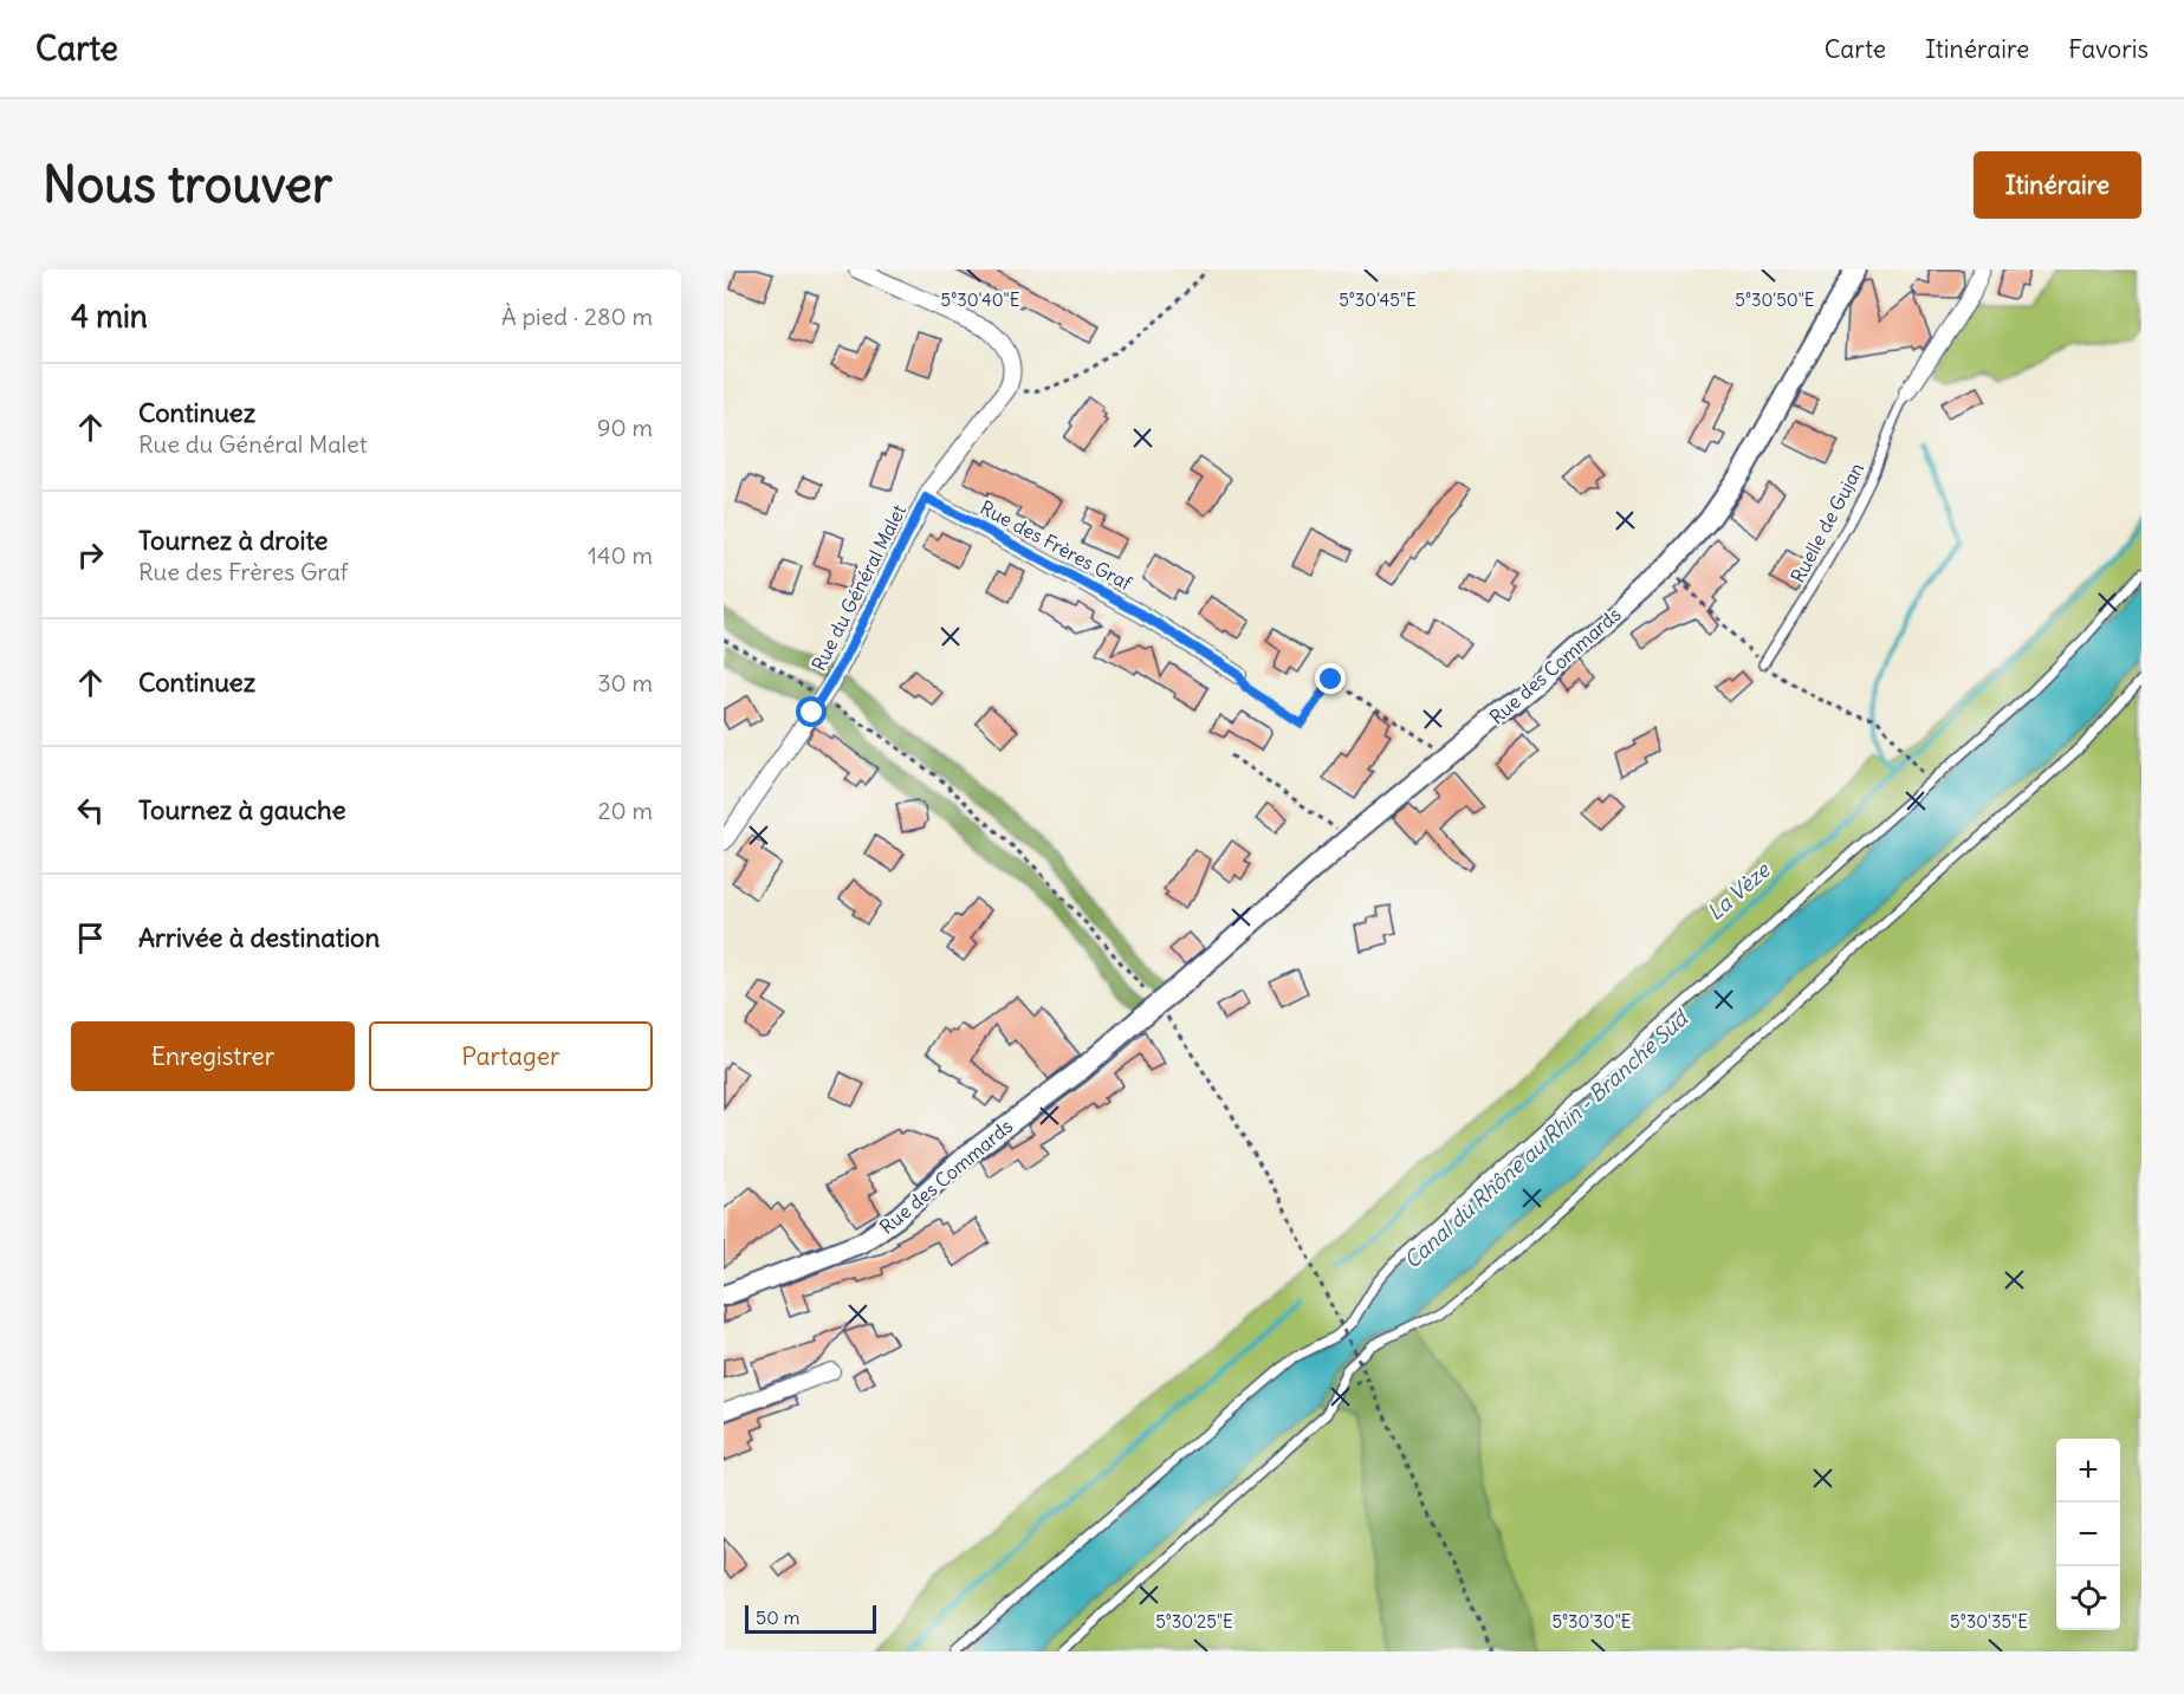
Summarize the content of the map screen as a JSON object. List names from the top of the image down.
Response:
{
  "streets": {
    "street": ["Rue des Frères Graf", "Rue du Général Malet", "Rue des Commards"],
    "lane": ["Ruelle de Gujan"]
  },
  "crossings": [
    ["Rue des Frères Graf", "Rue du Général Malet"]
  ],
  "water": ["La Vèze", "Canal du Rhône au Rhin - Branche Sud"],
  "scale_bar": "50 m",
  "page": {
    "header": "Carte",
    "nav": ["Carte", "Itinéraire", "Favoris"],
    "buttons": [
      "Itinéraire",
      ["Enregistrer", "Partager"]
    ],
    "title": "Nous trouver",
    "heading": ["4 min", "À pied · 280 m"],
    "list": [
      ["Continuez", "Rue du Général Malet", "90 m"],
      ["Tournez à droite", "Rue des Frères Graf", "140 m"],
      ["Continuez", "30 m"],
      ["Tournez à gauche", "20 m"],
      "Arrivée à destination"
    ],
    "map_buttons": ["+", "−"],
    "scale": "50 m"
  },
  "coordinates": [
    "5°30'40\"E",
    "5°30'45\"E",
    "5°30'50\"E",
    "5°30'25\"E",
    "5°30'30\"E",
    "5°30'35\"E"
  ]
}
